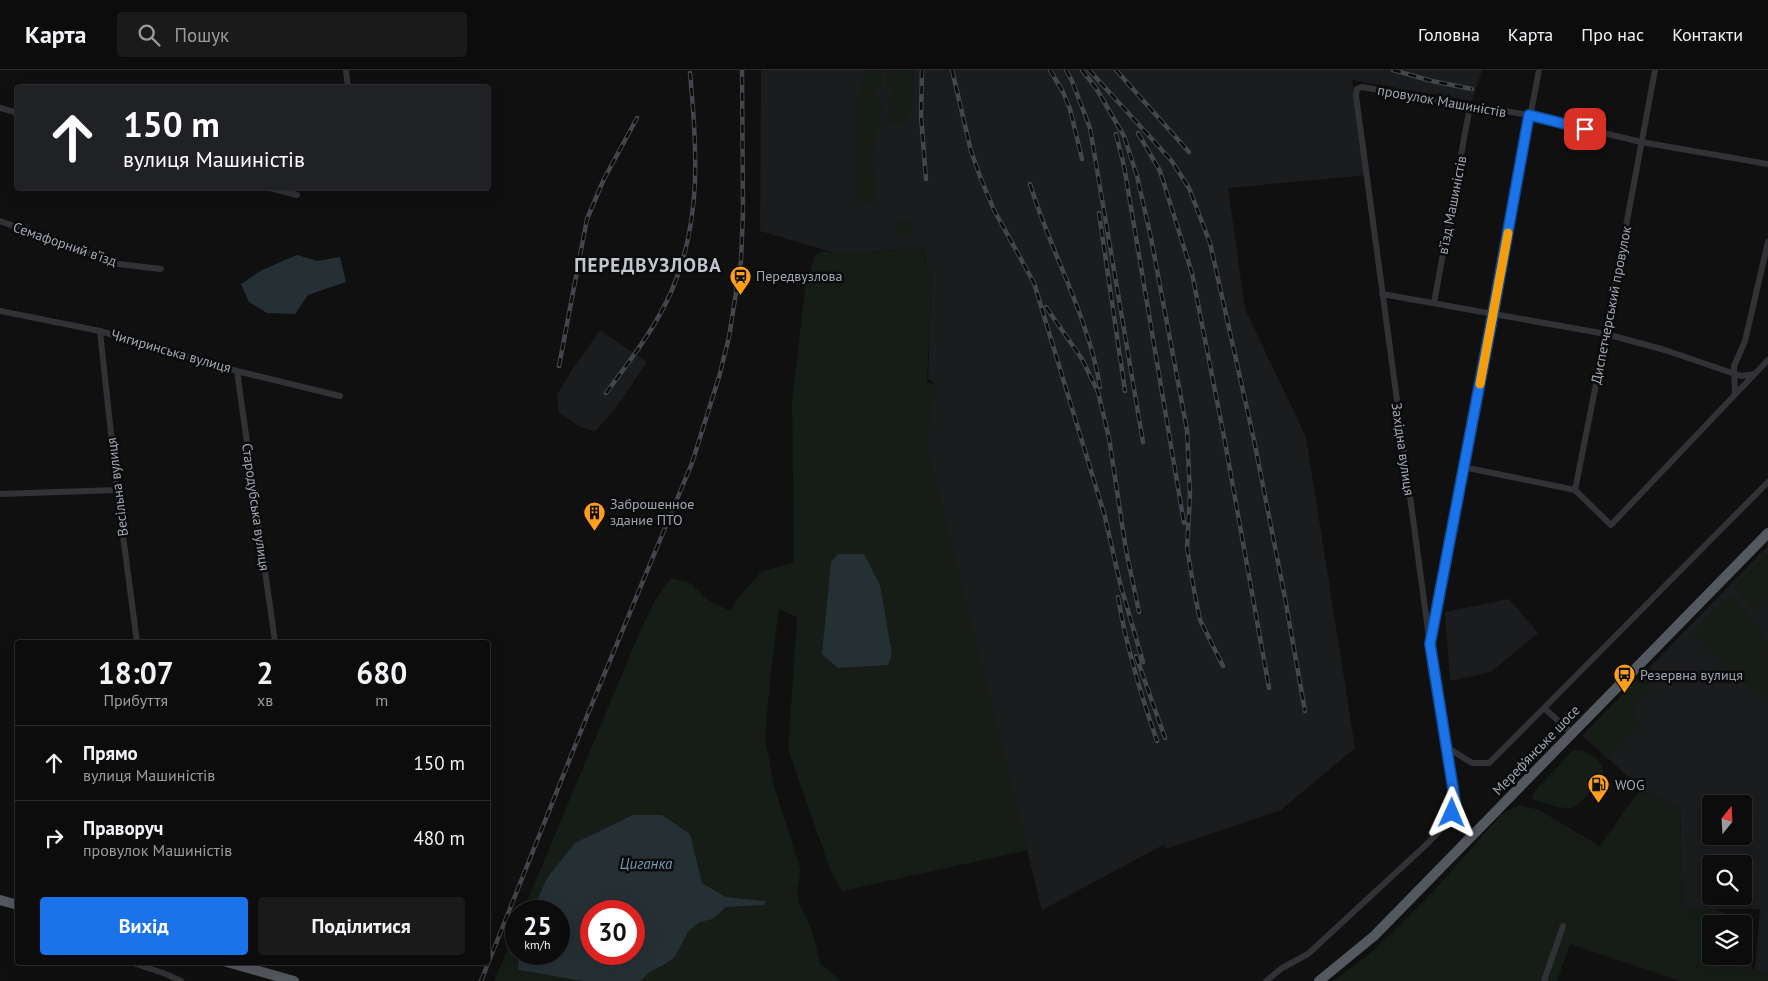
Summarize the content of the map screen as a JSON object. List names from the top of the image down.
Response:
{
  "streets": {
    "highway": ["Мереф’янське шосе"],
    "street": [
      "провулок Машиністів",
      "в’їзд Машиністів",
      "Семафорний в’їзд",
      "Диспетчерський провулок",
      "Чигиринська вулиця",
      "Західна вулиця",
      "Весільна вулиця",
      "Стародубська вулиця"
    ]
  },
  "crossings": [
    ["провулок Машиністів", "в’їзд Машиністів"],
    ["провулок Машиністів", "Диспетчерський провулок"],
    ["провулок Машиністів", "Західна вулиця"],
    ["Чигиринська вулиця", "Весільна вулиця"],
    ["Чигиринська вулиця", "Стародубська вулиця"]
  ],
  "districts": ["ПЕРЕДВУЗЛОВА"],
  "water": ["Циганка"],
  "places": {
    "station": ["Передвузлова"],
    "building": ["Заброшенное здание ПТО"],
    "bus stop": ["Резервна вулиця"],
    "fuel station": ["WOG"]
  },
  "north": "top",
  "page": {
    "header": "Карта",
    "search": "Пошук",
    "nav": [
      "Головна",
      "Карта",
      "Про нас",
      "Контакти"
    ],
    "turn": ["150 m", "вулиця Машиністів"],
    "eta": [
      "18:07",
      "Прибуття",
      "2",
      "хв",
      "680",
      "m"
    ],
    "list": [
      {
        "name": "Прямо",
        "note": "вулиця Машиністів",
        "value": "150 m"
      },
      {
        "name": "Праворуч",
        "note": "провулок Машиністів",
        "value": "480 m"
      }
    ],
    "buttons": ["Вихід", "Поділитися"],
    "speed": "25 km/h",
    "limit": "30"
  }
}
